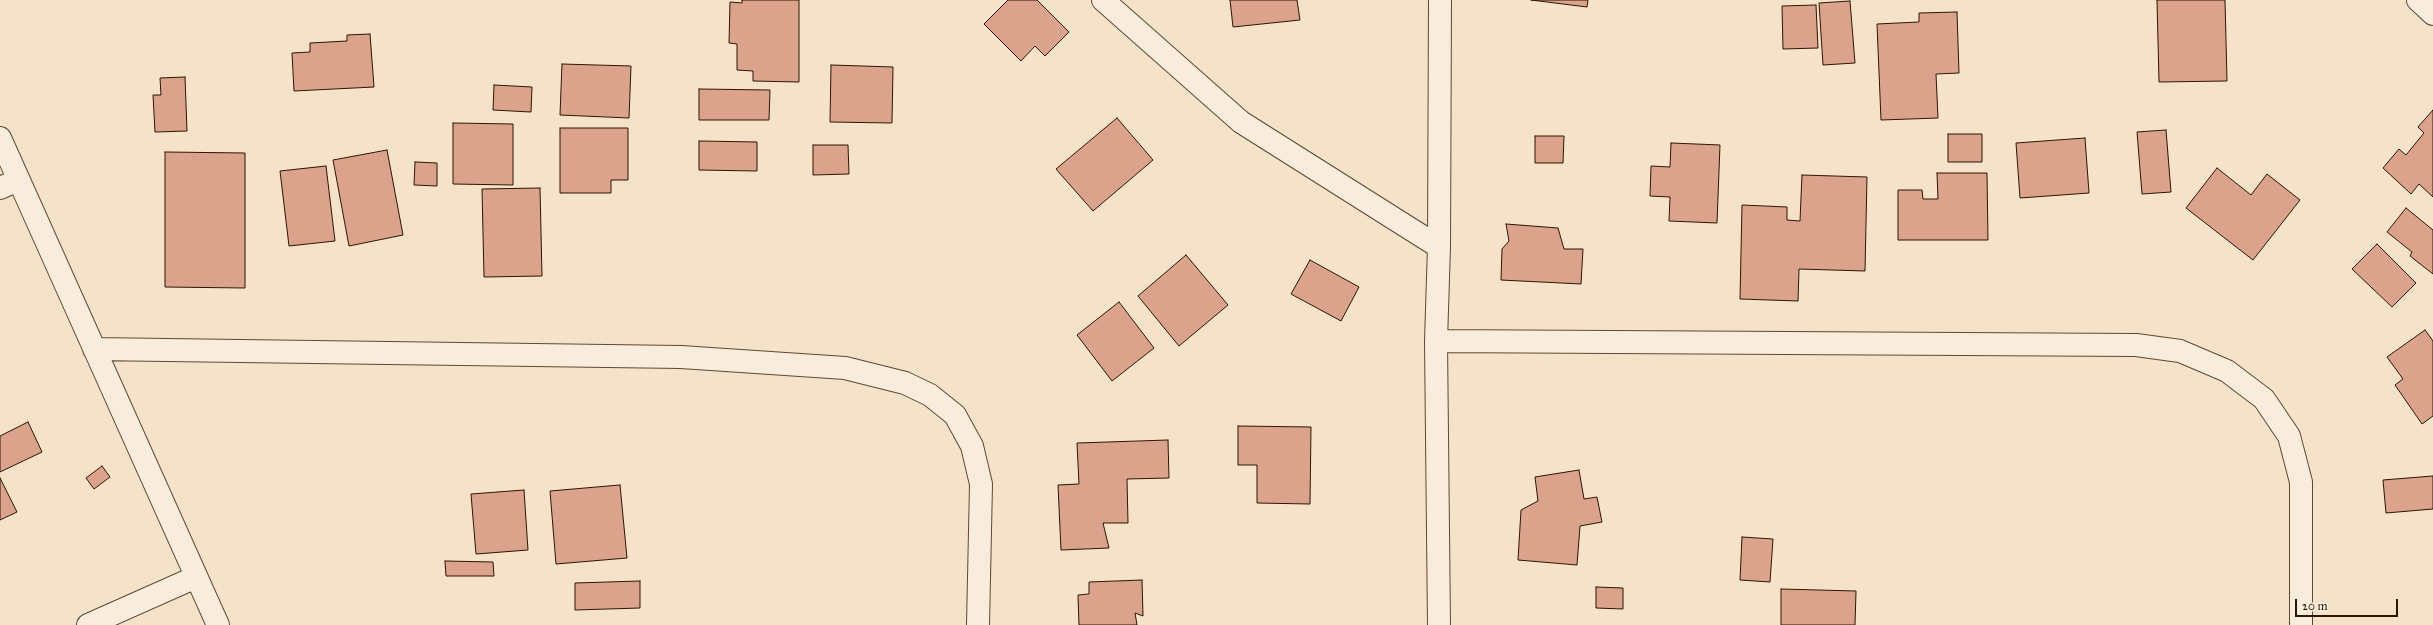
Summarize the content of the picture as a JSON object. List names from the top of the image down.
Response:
{
  "scale_bar": "20 m"
}
